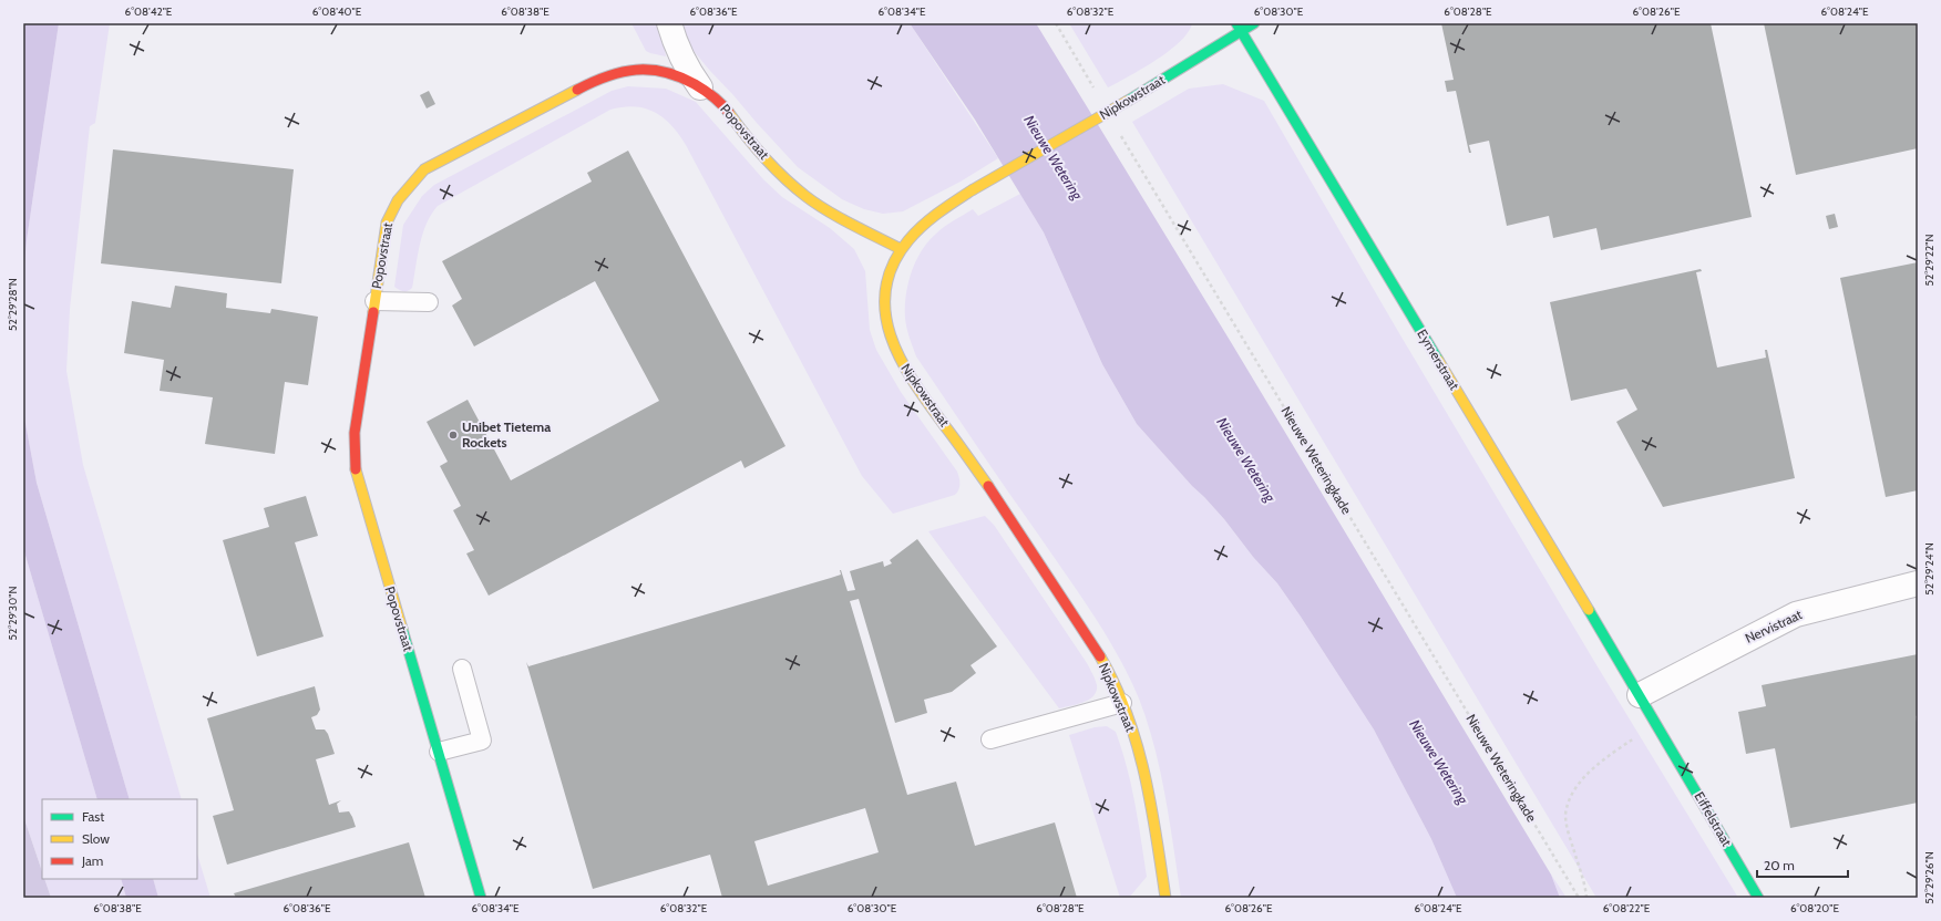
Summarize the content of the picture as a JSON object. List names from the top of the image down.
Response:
{
  "streets": {
    "street": [
      "Nipkowstraat",
      "Popovstraat",
      "Eymerstraat",
      "Nervistraat",
      "Eiffelstraat"
    ],
    "path": ["Nieuwe Weteringkade"]
  },
  "crossings": [
    ["Nipkowstraat", "Popovstraat"],
    ["Nipkowstraat", "Eymerstraat"],
    ["Eymerstraat", "Nervistraat"],
    ["Eymerstraat", "Eiffelstraat"],
    ["Nervistraat", "Eiffelstraat"]
  ],
  "water": ["Nieuwe Wetering"],
  "places": ["Unibet Tietema Rockets"],
  "legend": ["Fast", "Slow", "Jam"],
  "scale_bar": "20 m",
  "coordinates": [
    "6°08'42\"E",
    "6°08'40\"E",
    "6°08'38\"E",
    "6°08'36\"E",
    "6°08'34\"E",
    "6°08'32\"E",
    "6°08'30\"E",
    "6°08'28\"E",
    "6°08'26\"E",
    "6°08'24\"E",
    "52°29'22\"N",
    "52°29'28\"N",
    "52°29'24\"N",
    "52°29'30\"N",
    "52°29'26\"N",
    "6°08'22\"E",
    "6°08'20\"E"
  ]
}
